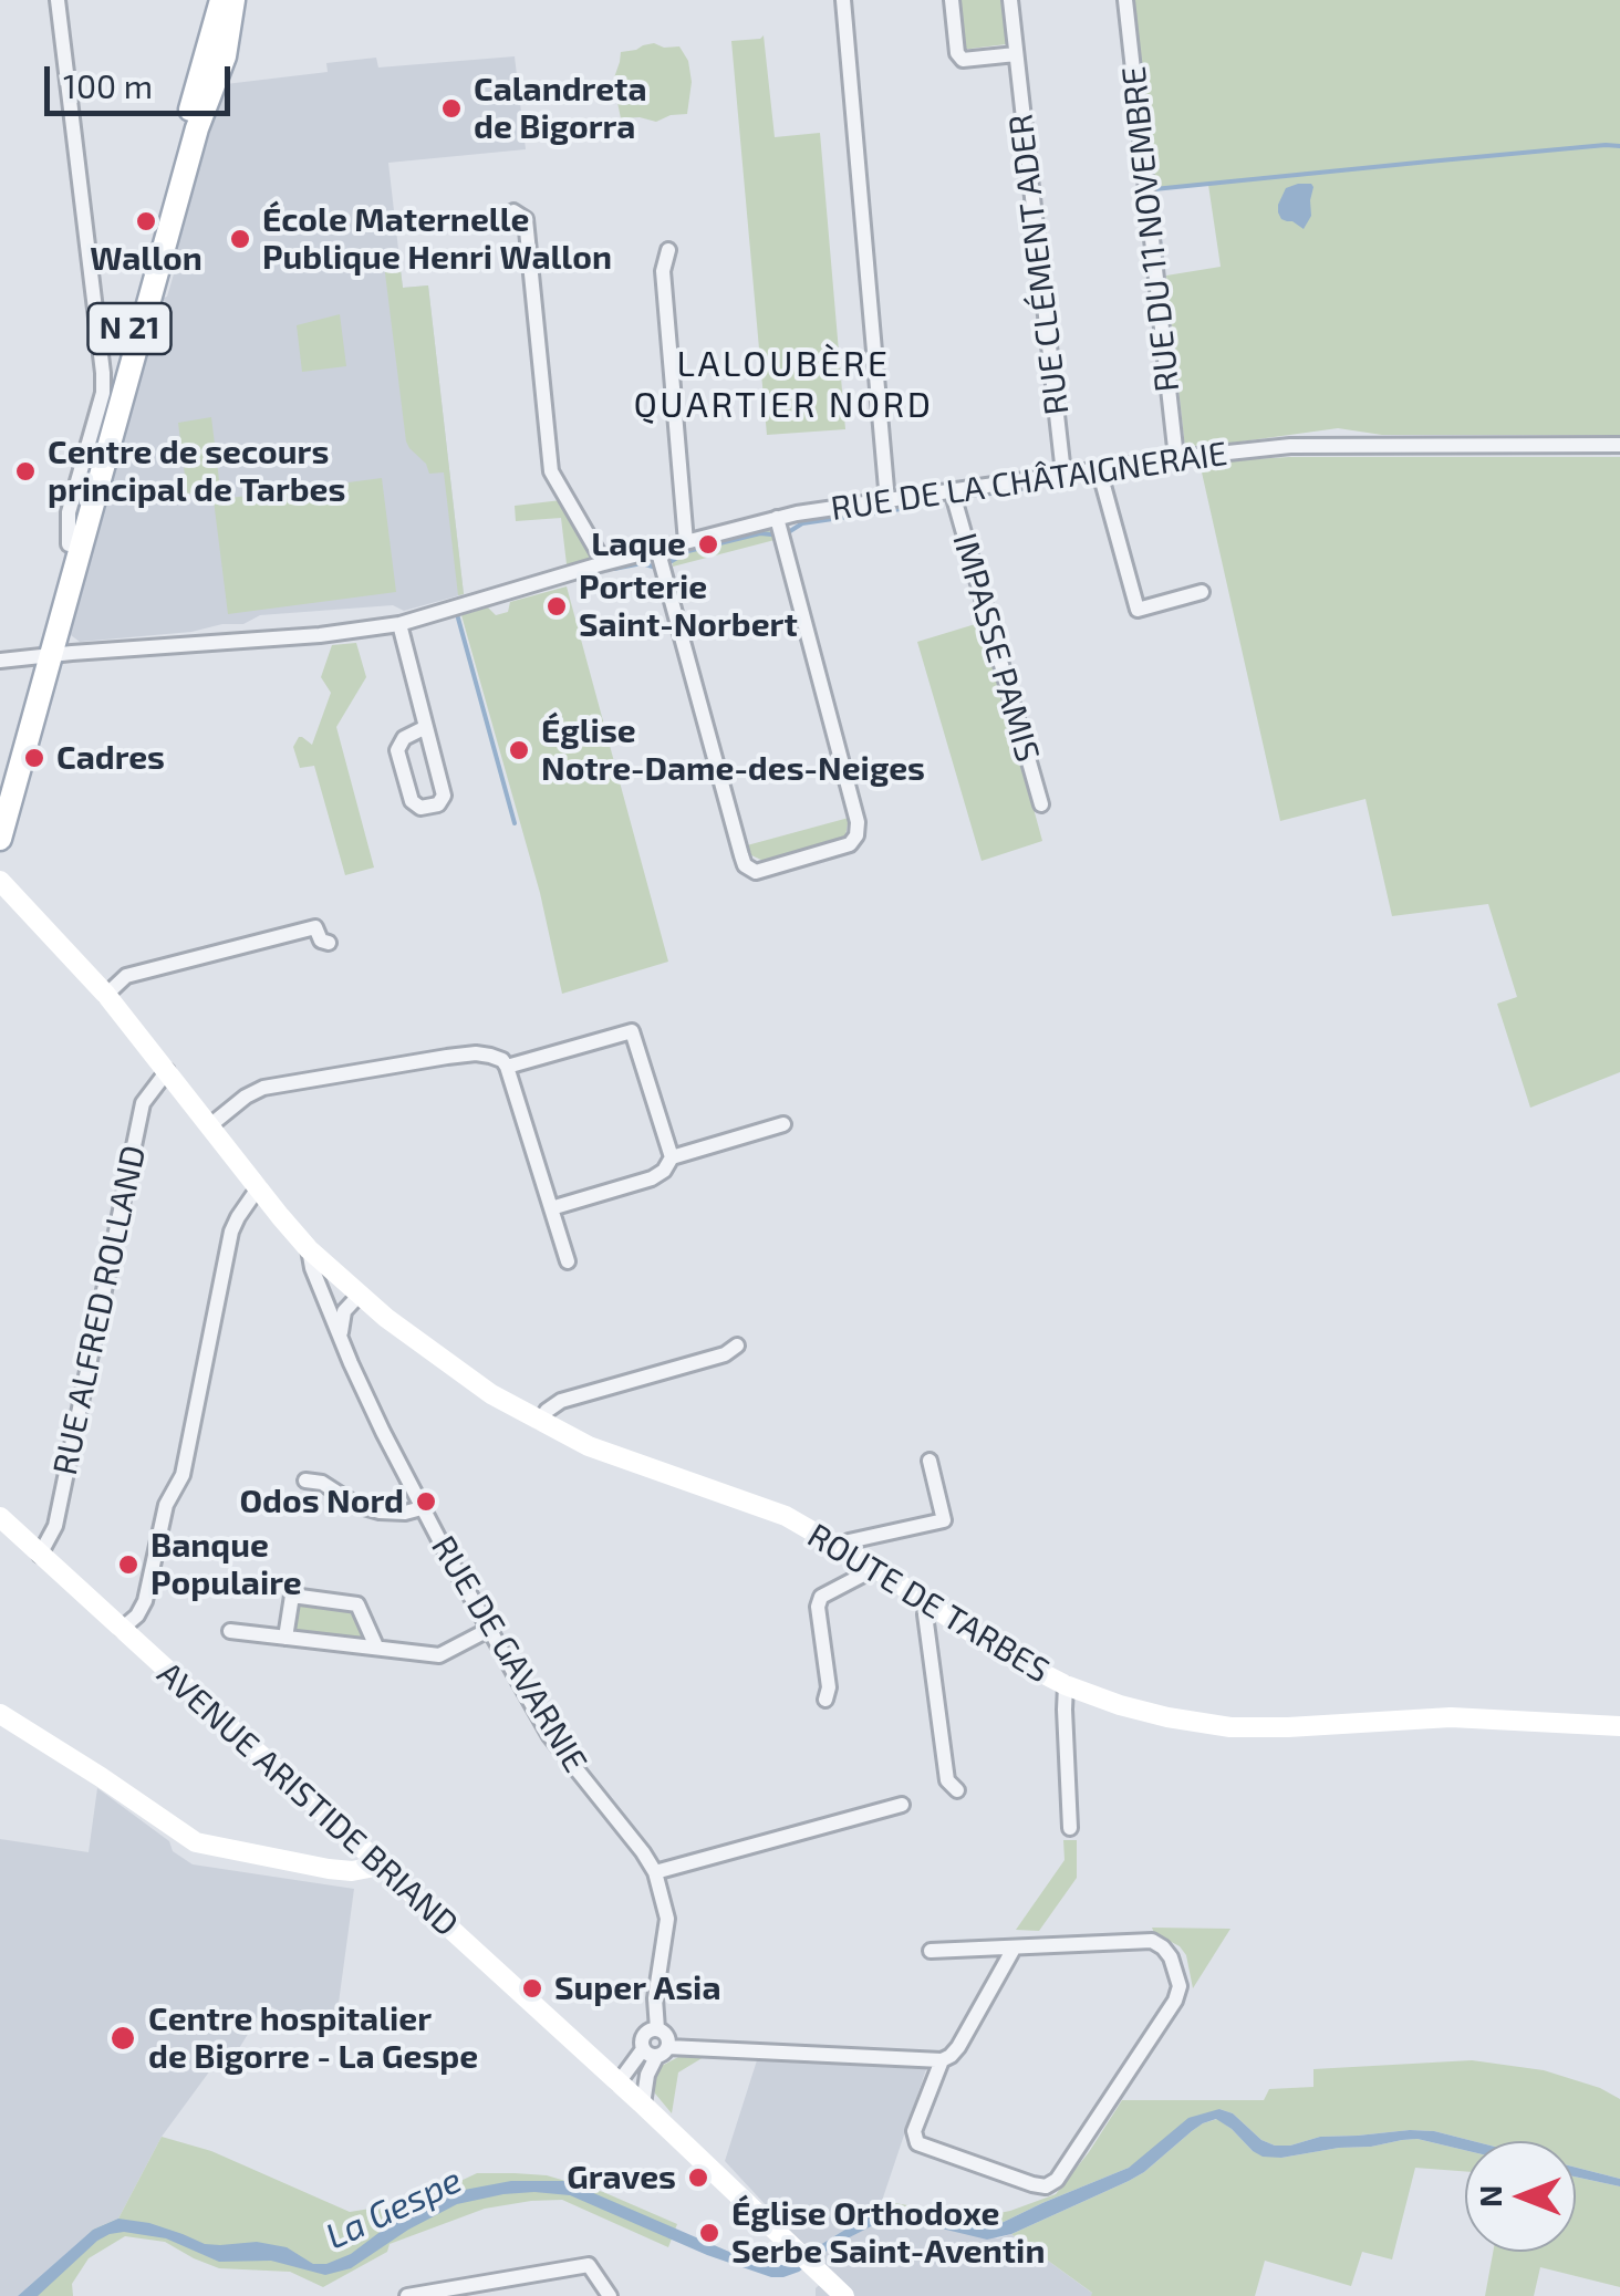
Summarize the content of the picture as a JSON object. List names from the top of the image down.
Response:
{
  "streets": {
    "main road": ["N 21"],
    "street": [
      "RUE DU 11 NOVEMBRE",
      "RUE CLÉMENT ADER",
      "RUE DE LA CHÂTAIGNERAIE",
      "IMPASSE PAMIS",
      "RUE ALFRED ROLLAND",
      "ROUTE DE TARBES",
      "RUE DE GAVARNIE",
      "AVENUE ARISTIDE BRIAND"
    ]
  },
  "crossings": [
    ["RUE DU 11 NOVEMBRE", "RUE DE LA CHÂTAIGNERAIE"],
    ["RUE CLÉMENT ADER", "RUE DE LA CHÂTAIGNERAIE"],
    ["N 21", "RUE DE LA CHÂTAIGNERAIE"],
    ["RUE DE LA CHÂTAIGNERAIE", "IMPASSE PAMIS"],
    ["RUE ALFRED ROLLAND", "ROUTE DE TARBES"],
    ["RUE ALFRED ROLLAND", "AVENUE ARISTIDE BRIAND"],
    ["ROUTE DE TARBES", "RUE DE GAVARNIE"]
  ],
  "districts": ["LALOUBÈRE QUARTIER NORD"],
  "water": ["La Gespe"],
  "places": [
    "Calandreta de Bigorra",
    "Wallon",
    "École Maternelle Publique Henri Wallon",
    "Centre de secours principal de Tarbes",
    "Laque",
    "Porterie Saint-Norbert",
    "Église Notre-Dame-des-Neiges",
    "Cadres",
    "Odos Nord",
    "Banque Populaire",
    "Super Asia",
    "Centre hospitalier de Bigorre - La Gespe",
    "Graves",
    "Église Orthodoxe Serbe Saint-Aventin"
  ],
  "scale_bar": "100 m",
  "north": "left"
}
